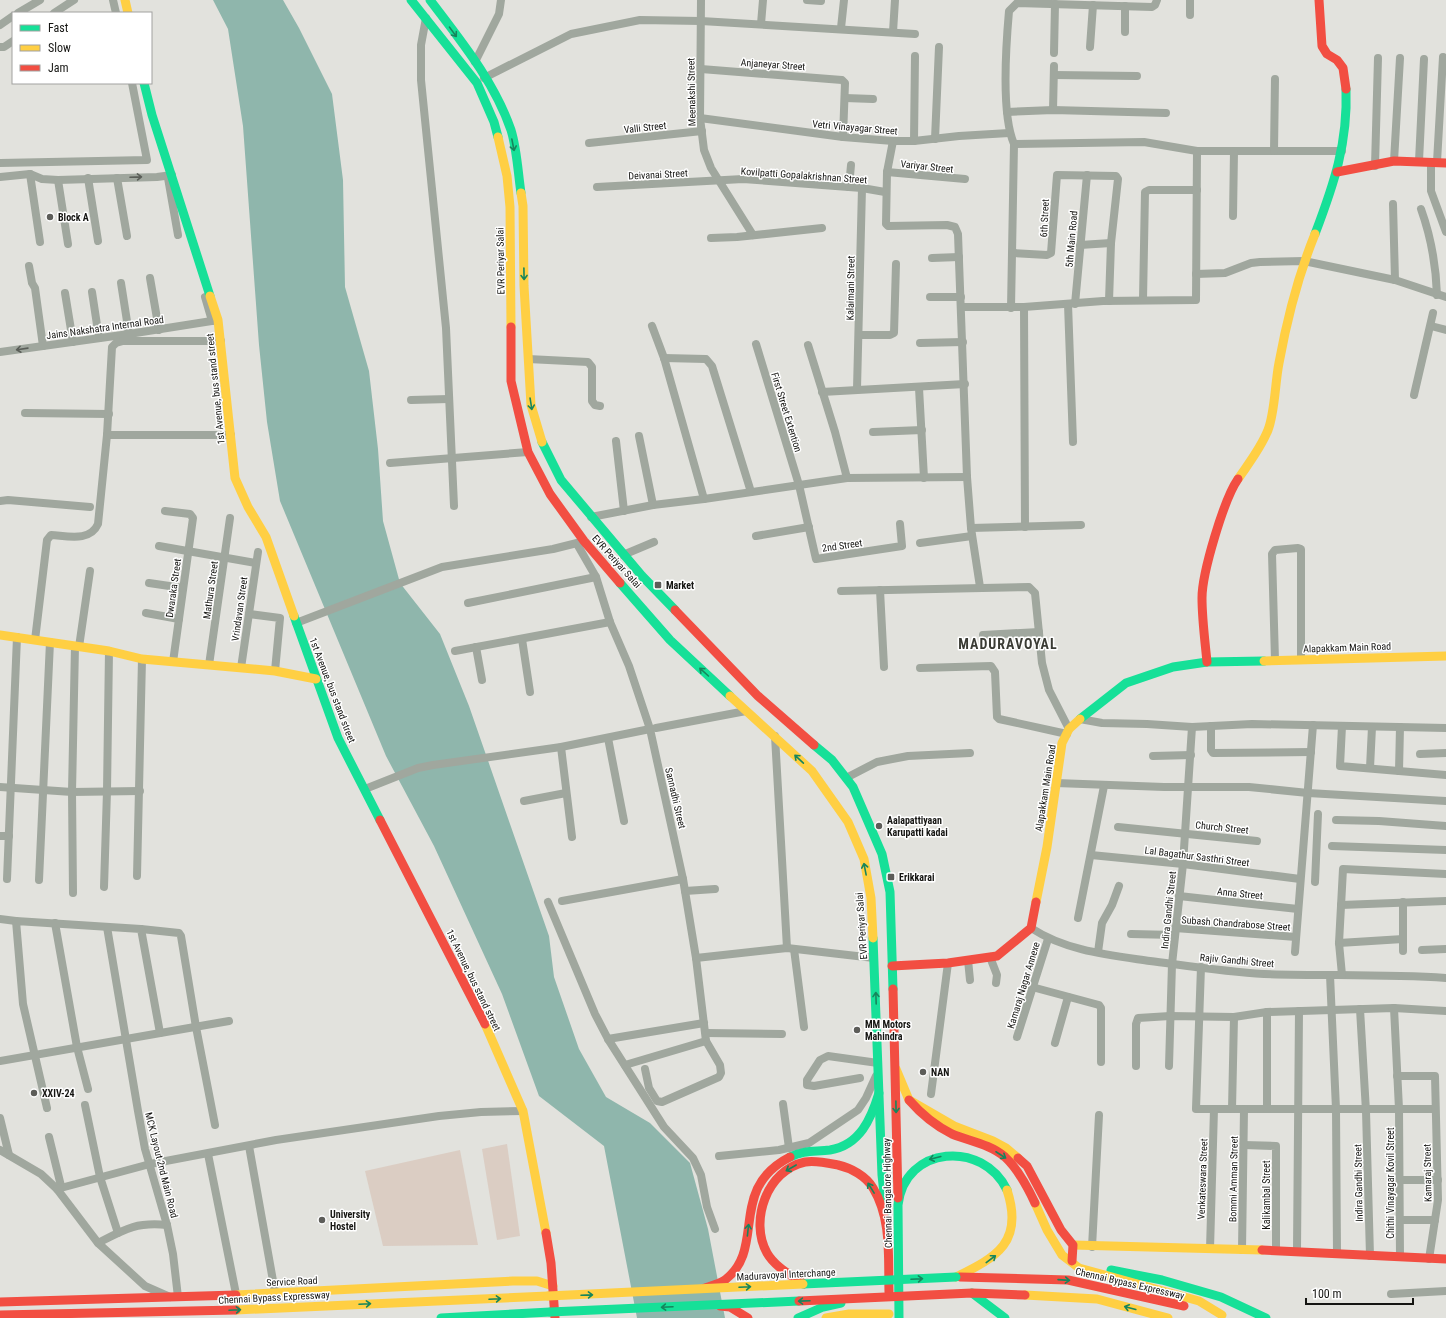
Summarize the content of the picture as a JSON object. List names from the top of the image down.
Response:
{
  "streets": {
    "main road": [
      "EVR Periyar Salai",
      "1st Avenue, bus stand street",
      "Alapakkam Main Road",
      "Chennai Bangalore Highway",
      "Maduravoyal Interchange",
      "Service Road",
      "Chennai Bypass Expressway"
    ],
    "street": [
      "Anjaneyar Street",
      "Meenakshi Street",
      "Valli Street",
      "Vetri Vinayagar Street",
      "Variyar Street",
      "Deivanai Street",
      "Kovilpatti Gopalakrishnan Street",
      "6th Street",
      "5th Main Road",
      "Kalaimani Street",
      "Jains Nakshatra Internal Road",
      "First Street Extention",
      "2nd Street",
      "Dwaraka Street",
      "Mathura Street",
      "Vrindavan Street",
      "Sannadhi Street",
      "Church Street",
      "Lal Bagathur Sasthri Street",
      "Anna Street",
      "Indira Gandhi Street",
      "Subash Chandrabose Street",
      "Rajiv Gandhi Street",
      "Kamaraj Nagar Annexe",
      "MCK Layout 2nd Main Road",
      "Kamaraj Street",
      "Venkateswara Street",
      "Bommi Amman Street",
      "Chithi Vinayagar Kovil Street",
      "Kalikambal Street"
    ]
  },
  "crossings": [
    ["Anjaneyar Street", "Meenakshi Street"],
    ["Meenakshi Street", "Valli Street"],
    ["Meenakshi Street", "Vetri Vinayagar Street"],
    ["Meenakshi Street", "Deivanai Street"],
    ["Meenakshi Street", "Kovilpatti Gopalakrishnan Street"],
    ["Deivanai Street", "Kovilpatti Gopalakrishnan Street"],
    ["Kovilpatti Gopalakrishnan Street", "Kalaimani Street"],
    ["6th Street", "5th Main Road"],
    ["EVR Periyar Salai", "Sannadhi Street"],
    ["EVR Periyar Salai", "Chennai Bangalore Highway"],
    ["Jains Nakshatra Internal Road", "1st Avenue, bus stand street"],
    ["1st Avenue, bus stand street", "Service Road"],
    ["First Street Extention", "2nd Street"],
    ["Alapakkam Main Road", "Rajiv Gandhi Street"],
    ["Church Street", "Indira Gandhi Street"],
    ["Lal Bagathur Sasthri Street", "Indira Gandhi Street"],
    ["Anna Street", "Indira Gandhi Street"],
    ["Indira Gandhi Street", "Subash Chandrabose Street"],
    ["Indira Gandhi Street", "Rajiv Gandhi Street"],
    ["Rajiv Gandhi Street", "Kamaraj Nagar Annexe"],
    ["MCK Layout 2nd Main Road", "Service Road"],
    ["Kamaraj Street", "Chithi Vinayagar Kovil Street"],
    ["Bommi Amman Street", "Kalikambal Street"],
    ["Maduravoyal Interchange", "Chennai Bypass Expressway"]
  ],
  "districts": ["MADURAVOYAL"],
  "places": {
    "other": [
      "Block A",
      "Aalapattiyaan Karupatti kadai",
      "MM Motors Mahindra",
      "NAN",
      "XXIV-24",
      "University Hostel"
    ],
    "transit": ["Market", "Erikkarai"]
  },
  "legend": ["Fast", "Slow", "Jam"],
  "scale_bar": "100 m"
}
